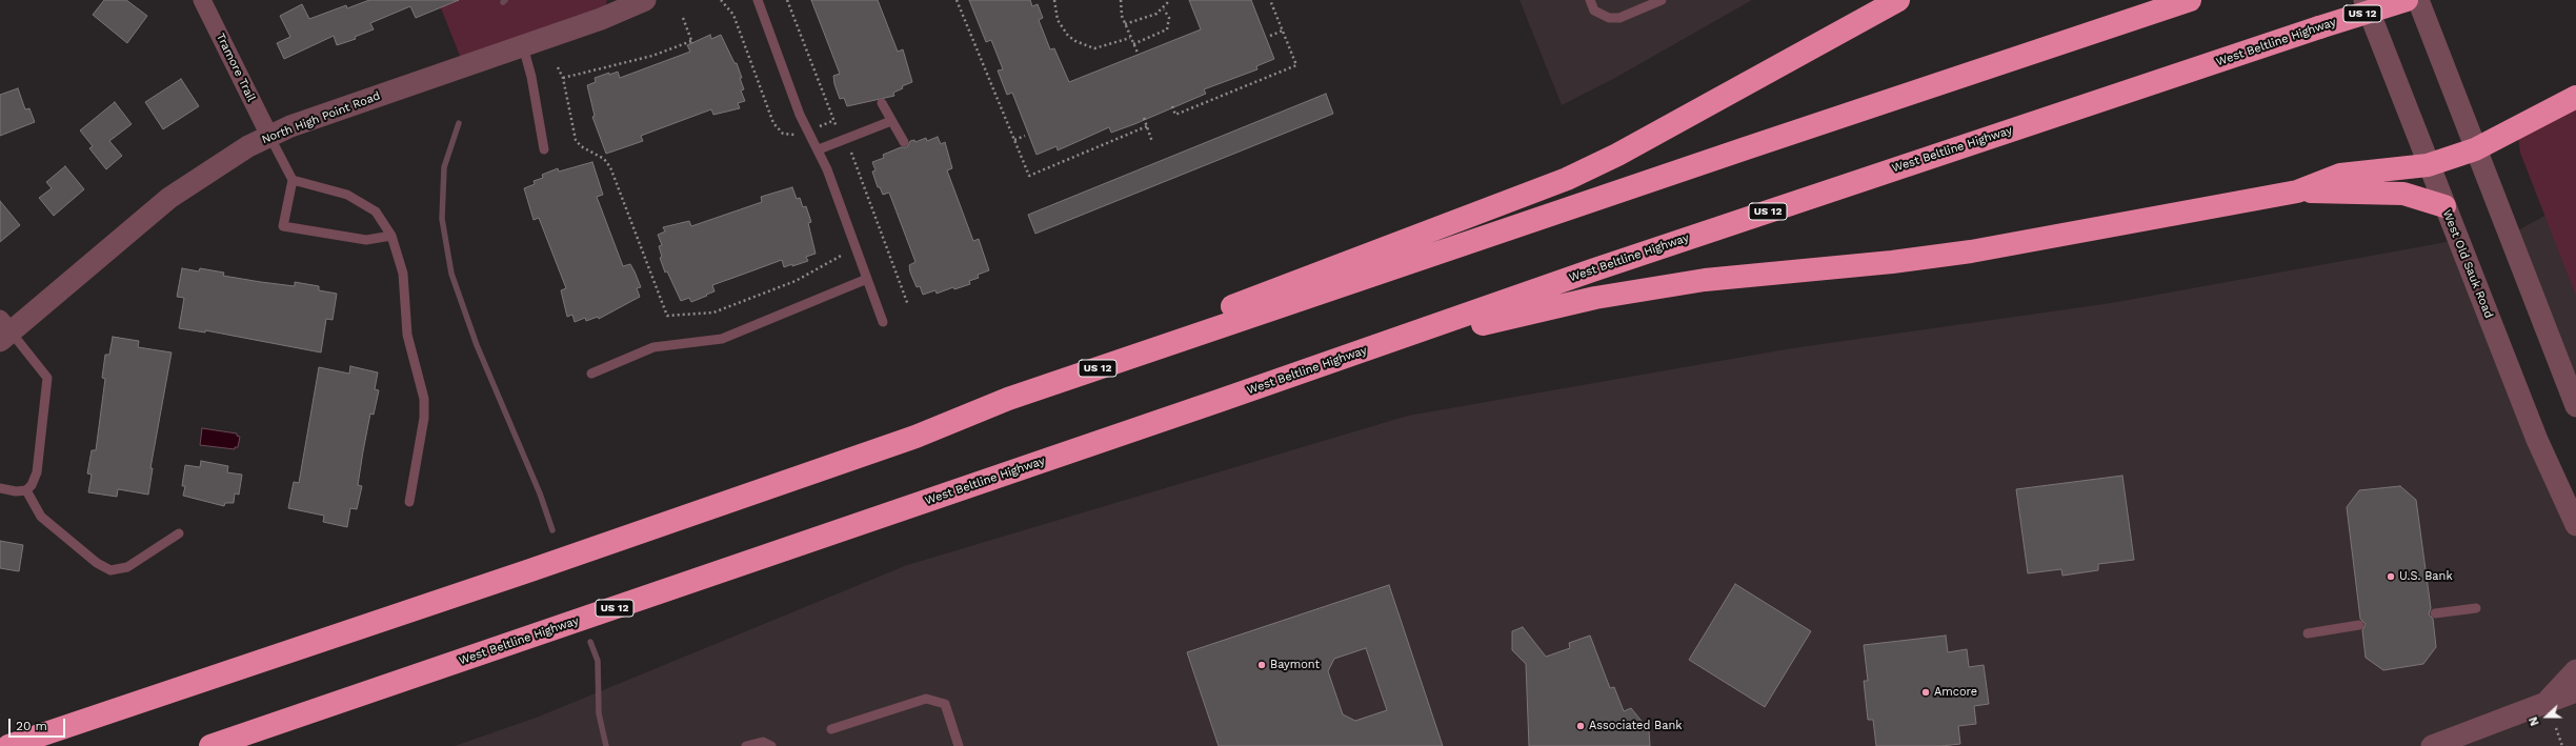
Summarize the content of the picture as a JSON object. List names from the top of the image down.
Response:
{
  "streets": {
    "highway": ["US 12", "West Beltline Highway"],
    "street": ["Tramore Trail", "North High Point Road", "West Old Sauk Road"]
  },
  "crossings": [
    ["Tramore Trail", "North High Point Road"]
  ],
  "places": [
    "U.S. Bank",
    "Baymont",
    "Amcore",
    "Associated Bank"
  ],
  "scale_bar": "20 m",
  "north": "left"
}
